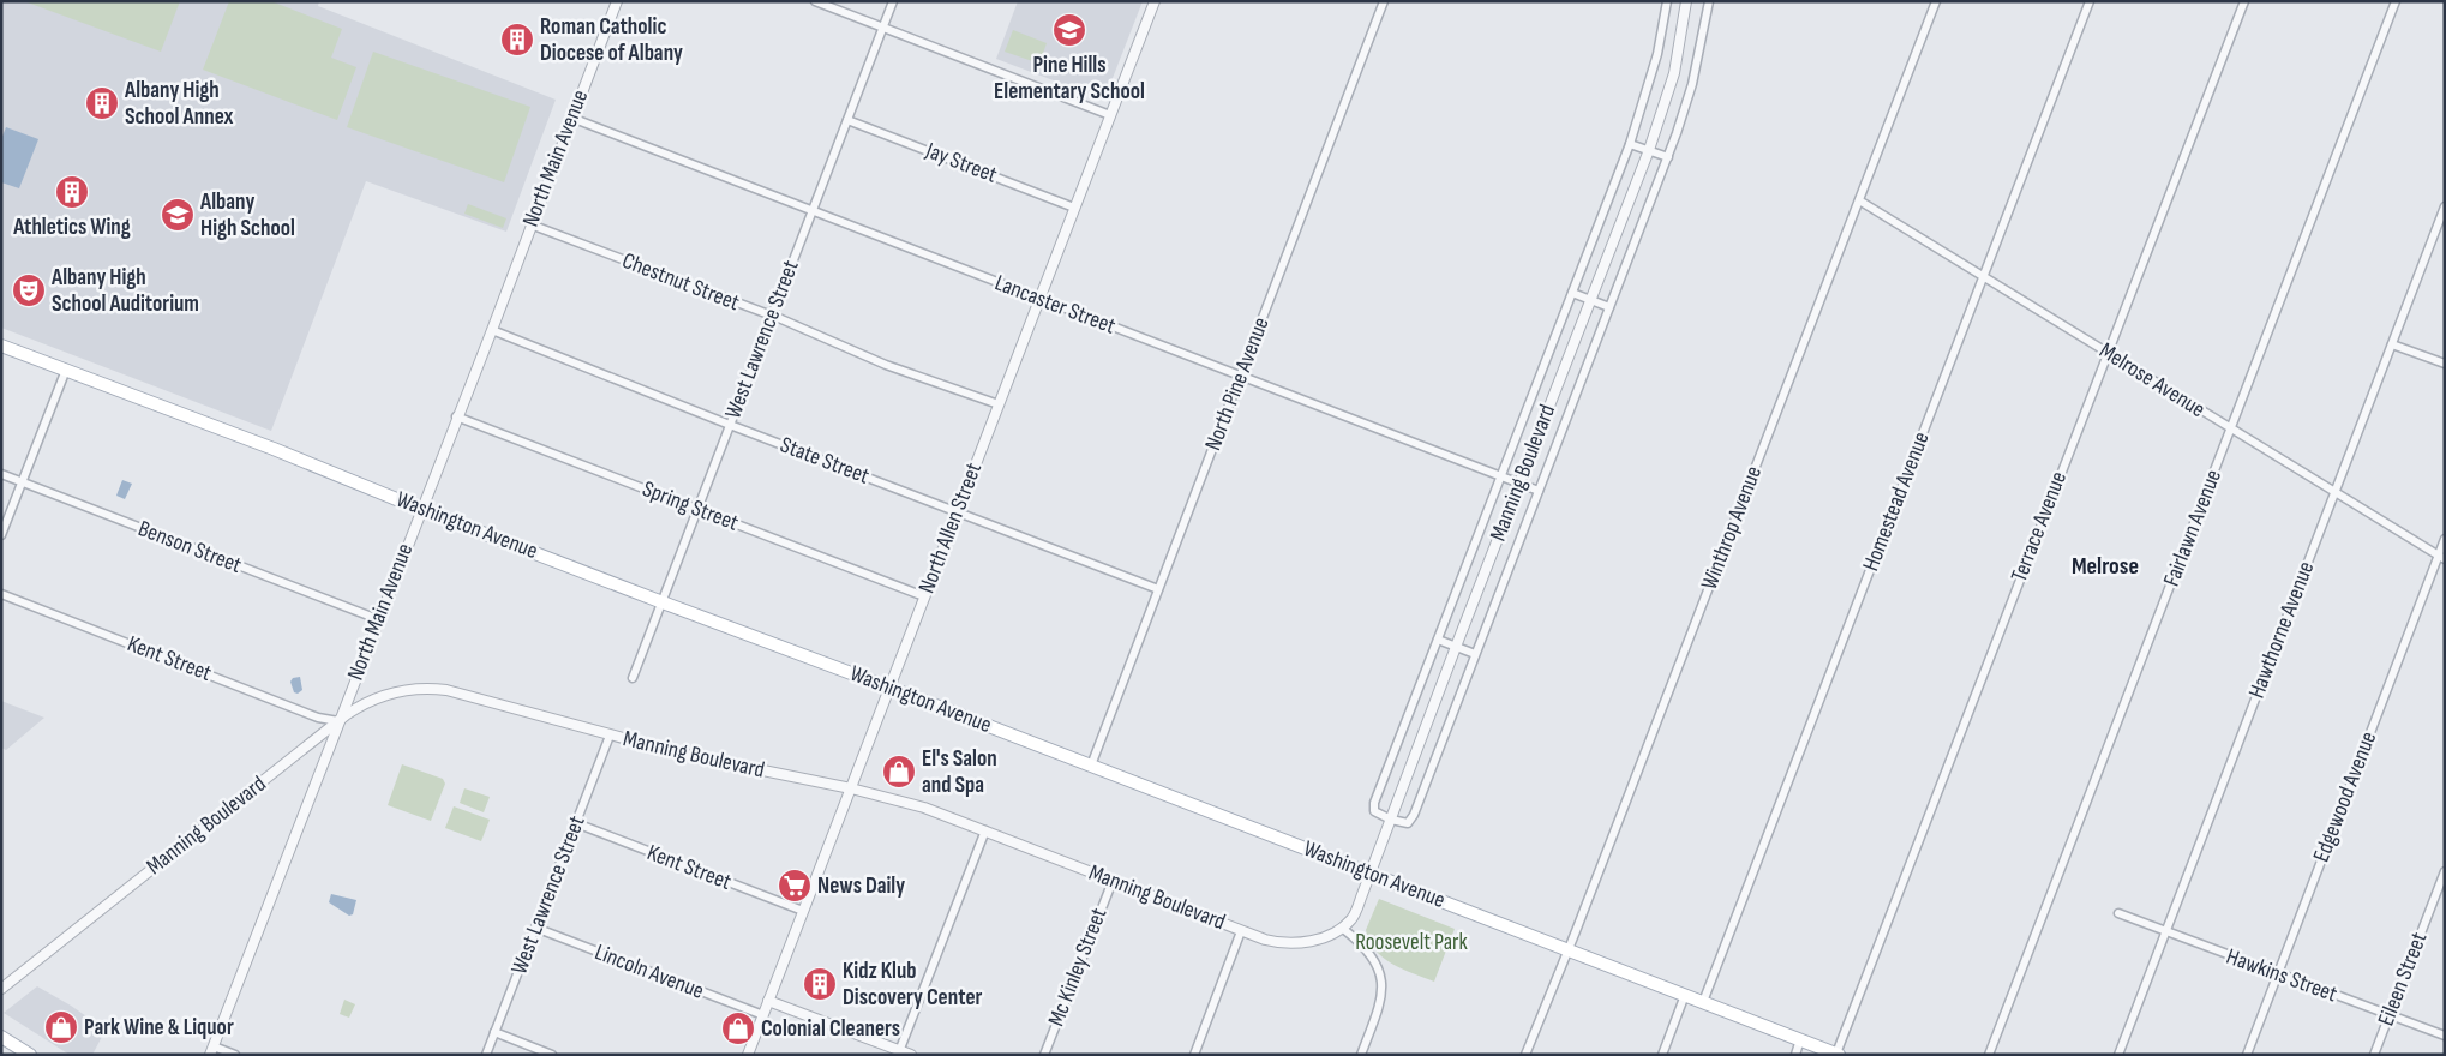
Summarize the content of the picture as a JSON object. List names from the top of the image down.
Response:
{
  "streets": {
    "main road": ["Washington Avenue"],
    "street": [
      "North Main Avenue",
      "Jay Street",
      "Chestnut Street",
      "Lancaster Street",
      "West Lawrence Street",
      "Melrose Avenue",
      "North Pine Avenue",
      "State Street",
      "Manning Boulevard",
      "Homestead Avenue",
      "Spring Street",
      "Terrace Avenue",
      "North Allen Street",
      "Winthrop Avenue",
      "Fairlawn Avenue",
      "Benson Street",
      "Hawthorne Avenue",
      "Kent Street",
      "Edgewood Avenue",
      "Mc Kinley Street",
      "Lincoln Avenue",
      "Hawkins Street",
      "Eileen Street"
    ]
  },
  "crossings": [
    ["North Main Avenue", "Chestnut Street"],
    ["North Main Avenue", "Lancaster Street"],
    ["North Main Avenue", "State Street"],
    ["North Main Avenue", "Manning Boulevard"],
    ["North Main Avenue", "Spring Street"],
    ["North Main Avenue", "Washington Avenue"],
    ["North Main Avenue", "Benson Street"],
    ["North Main Avenue", "Kent Street"],
    ["Jay Street", "West Lawrence Street"],
    ["Jay Street", "North Allen Street"],
    ["Chestnut Street", "West Lawrence Street"],
    ["Chestnut Street", "North Allen Street"],
    ["Lancaster Street", "West Lawrence Street"],
    ["Lancaster Street", "North Pine Avenue"],
    ["Lancaster Street", "Manning Boulevard"],
    ["Lancaster Street", "North Allen Street"],
    ["West Lawrence Street", "State Street"],
    ["West Lawrence Street", "Manning Boulevard"],
    ["West Lawrence Street", "Spring Street"],
    ["West Lawrence Street", "Washington Avenue"],
    ["West Lawrence Street", "Kent Street"],
    ["West Lawrence Street", "Lincoln Avenue"],
    ["Melrose Avenue", "Homestead Avenue"],
    ["Melrose Avenue", "Terrace Avenue"],
    ["Melrose Avenue", "Winthrop Avenue"],
    ["Melrose Avenue", "Fairlawn Avenue"],
    ["Melrose Avenue", "Hawthorne Avenue"],
    ["Melrose Avenue", "Edgewood Avenue"],
    ["North Pine Avenue", "State Street"],
    ["North Pine Avenue", "Washington Avenue"],
    ["State Street", "North Allen Street"],
    ["Manning Boulevard", "Washington Avenue"],
    ["Manning Boulevard", "North Allen Street"],
    ["Manning Boulevard", "Kent Street"],
    ["Manning Boulevard", "Mc Kinley Street"],
    ["Homestead Avenue", "Washington Avenue"],
    ["Spring Street", "North Allen Street"],
    ["Washington Avenue", "Terrace Avenue"],
    ["Washington Avenue", "North Allen Street"],
    ["Washington Avenue", "Winthrop Avenue"],
    ["North Allen Street", "Kent Street"],
    ["North Allen Street", "Lincoln Avenue"],
    ["Hawthorne Avenue", "Hawkins Street"],
    ["Edgewood Avenue", "Hawkins Street"],
    ["Hawkins Street", "Eileen Street"]
  ],
  "districts": ["Melrose"],
  "parks": ["Roosevelt Park"],
  "places": {
    "school or university": ["Pine Hills Elementary School", "Albany High School"],
    "building": [
      "Roman Catholic Diocese of Albany",
      "Albany High School Annex",
      "Athletics Wing",
      "Kidz Klub Discovery Center"
    ],
    "theatre": ["Albany High School Auditorium"],
    "shop": ["El's Salon and Spa", "Park Wine & Liquor", "Colonial Cleaners"],
    "supermarket": ["News Daily"]
  }
}
